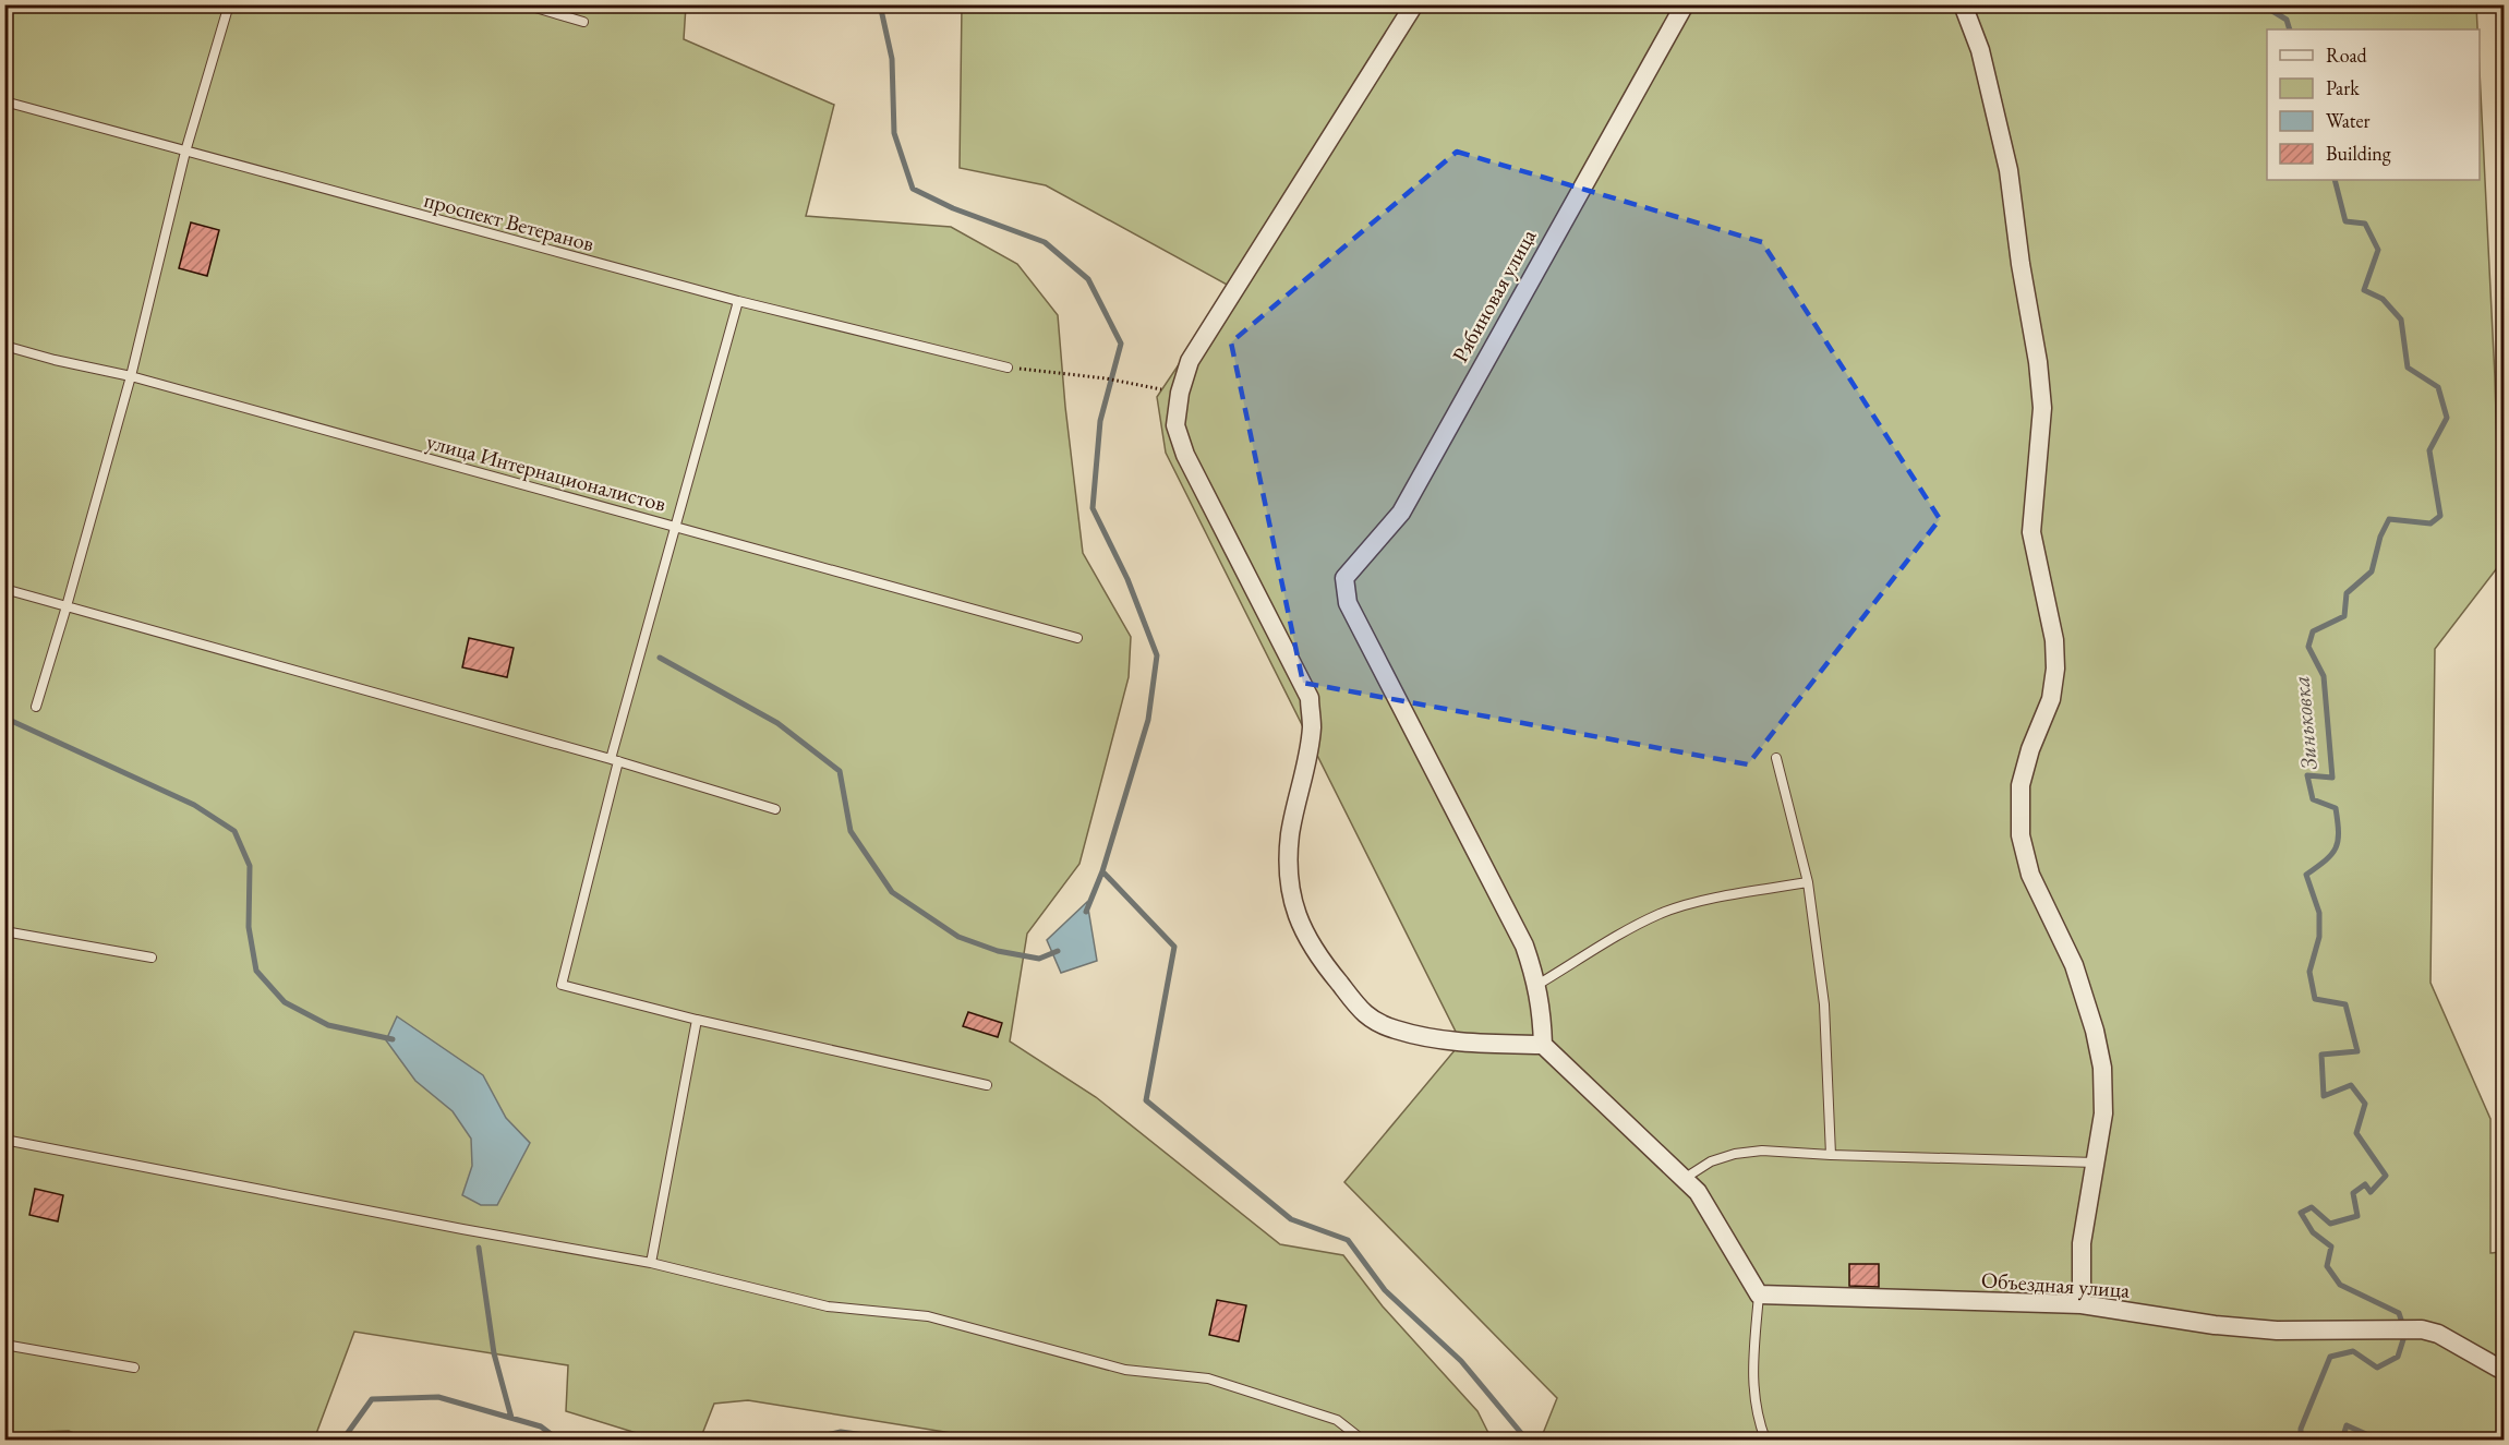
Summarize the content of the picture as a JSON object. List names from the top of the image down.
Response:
{
  "streets": {
    "street": ["Рябиновая улица", "Объездная улица"],
    "lane": ["проспект Ветеранов", "улица Интернационалистов"]
  },
  "water": ["Зиньковка"],
  "legend": [
    "Road",
    "Park",
    "Water",
    "Building"
  ]
}
